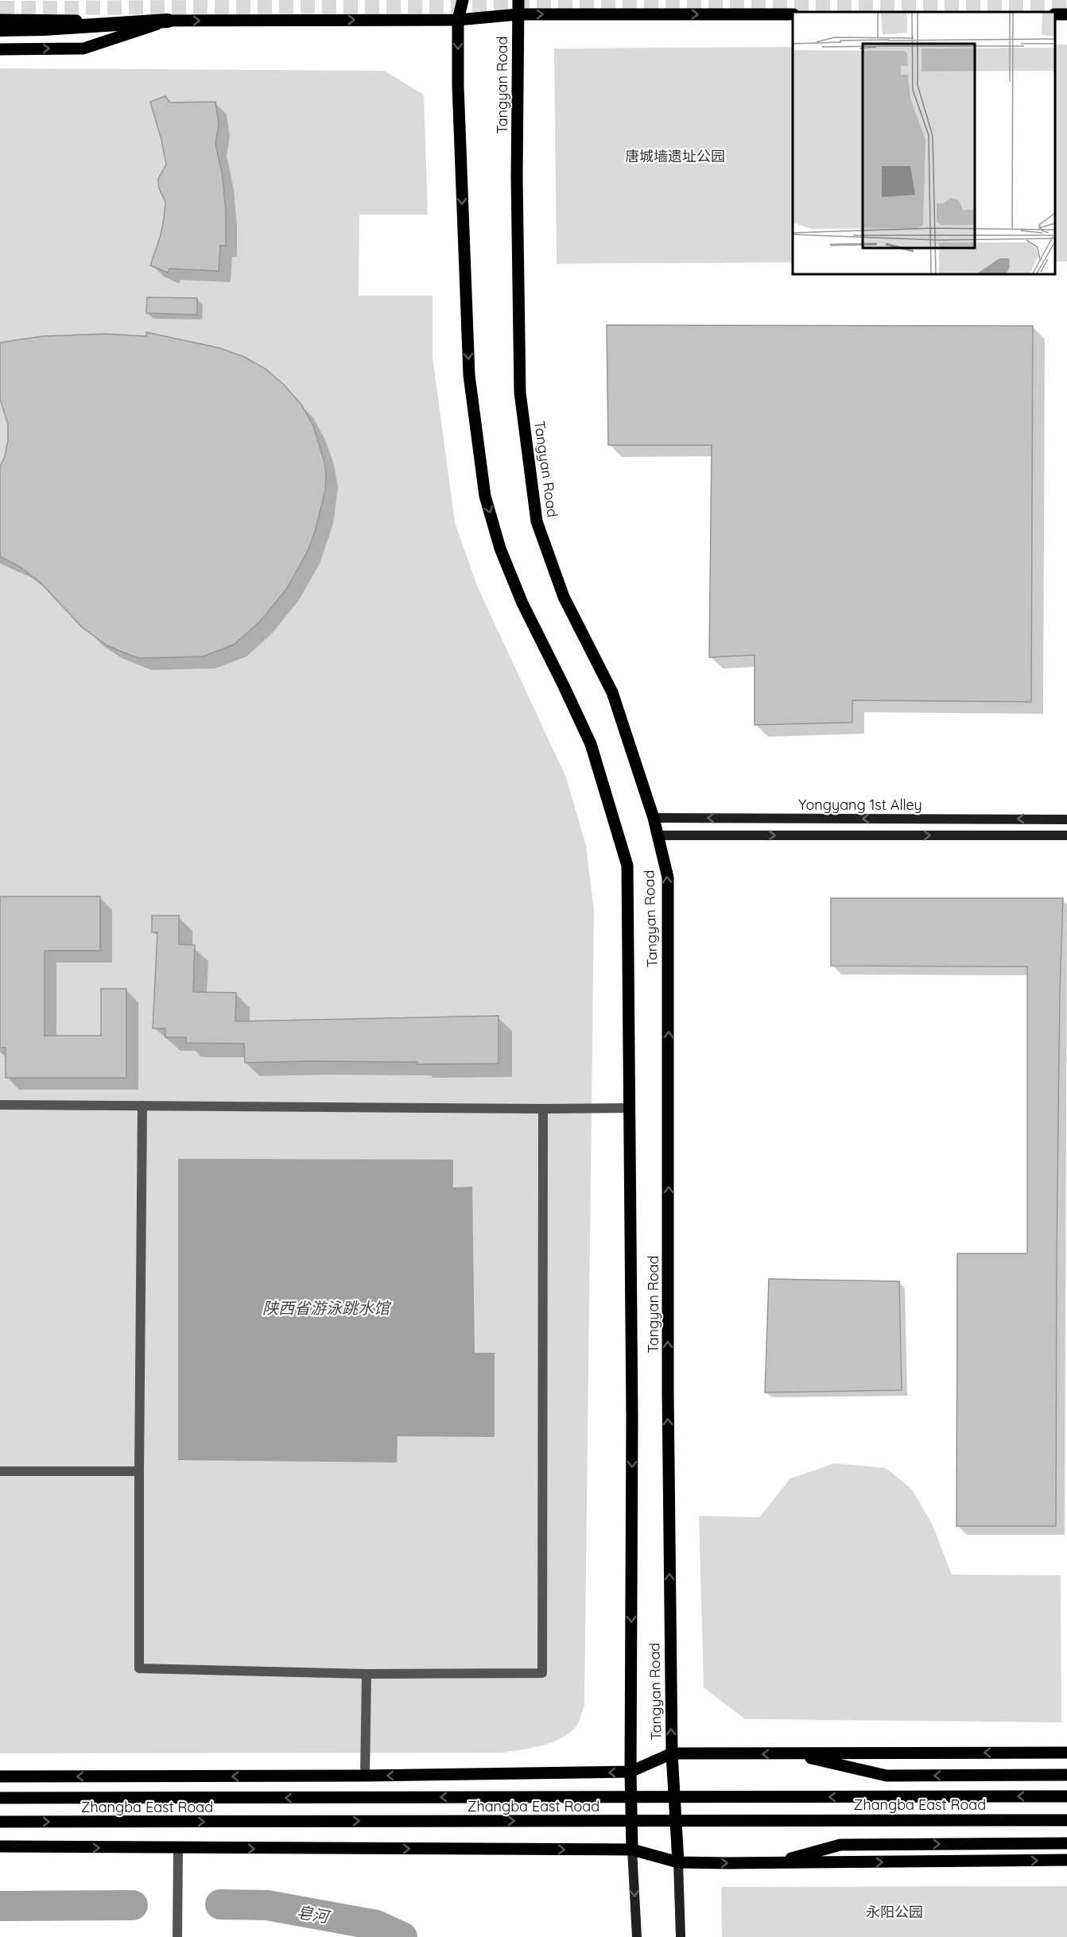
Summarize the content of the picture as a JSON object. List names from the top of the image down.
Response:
{
  "streets": {
    "main road": ["Tangyan Road", "Zhangba East Road"],
    "street": ["Yongyang 1st Alley"]
  },
  "crossings": [
    ["Tangyan Road", "Yongyang 1st Alley"]
  ],
  "water": ["陕西省游泳跳水馆", "皂河"],
  "parks": ["唐城墙遗址公园", "永阳公园"]
}
